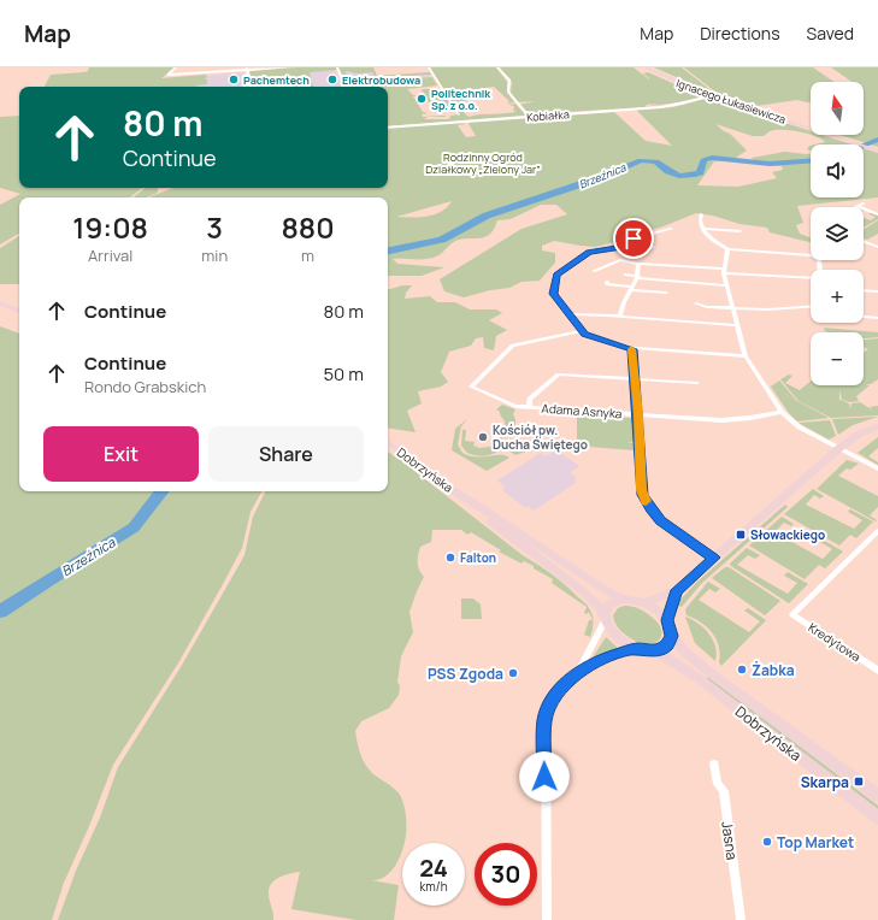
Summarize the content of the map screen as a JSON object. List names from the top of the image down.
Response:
{
  "streets": {
    "main road": ["Ignacego Łukasiewicza", "Dobrzyńska"],
    "street": [
      "Kobiałka",
      "Adama Asnyka",
      "Kredytowa",
      "Jasna"
    ]
  },
  "crossings": [
    ["Ignacego Łukasiewicza", "Kobiałka"]
  ],
  "water": ["Brzeźnica"],
  "parks": ["Rodzinny Ogród Działkowy „Zielony Jar”"],
  "places": {
    "other": [
      "Pachemtech",
      "Elektrobudowa",
      "Politechnik Sp. z o.o.",
      "Kościół pw. Ducha Świętego",
      "Falton",
      "Żabka",
      "PSS Zgoda",
      "Top Market"
    ],
    "transit": ["Słowackiego", "Skarpa"]
  },
  "north": "top",
  "page": {
    "header": "Map",
    "nav": ["Map", "Directions", "Saved"],
    "map_buttons": ["+", "−"],
    "turn": ["80 m", "Continue"],
    "eta": [
      "19:08",
      "Arrival",
      "3",
      "min",
      "880",
      "m"
    ],
    "list": [
      {
        "name": "Continue",
        "value": "80 m"
      },
      {
        "name": "Continue",
        "note": "Rondo Grabskich",
        "value": "50 m"
      }
    ],
    "buttons": ["Exit", "Share"],
    "speed": "24 km/h",
    "limit": "30"
  }
}
